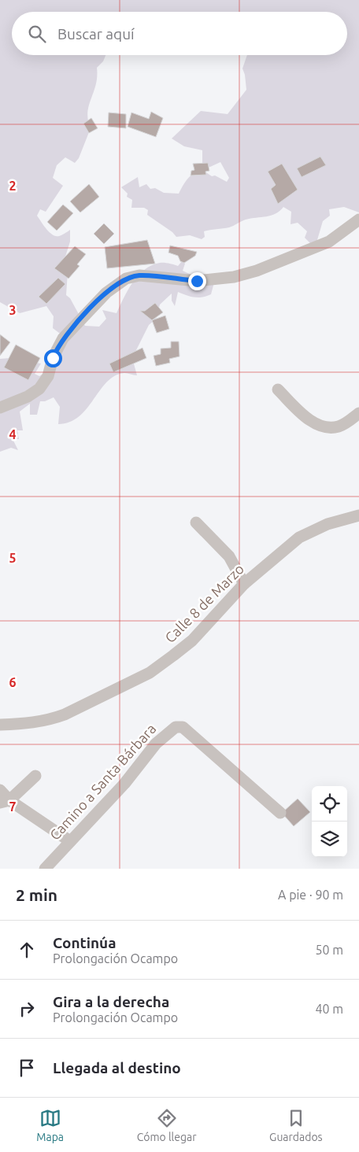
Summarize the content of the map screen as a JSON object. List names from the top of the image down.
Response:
{
  "streets": {
    "street": ["Calle 8 de Marzo", "Camino a Santa Bárbara"]
  },
  "page": {
    "search": "Buscar aquí",
    "heading": ["2 min", "A pie · 90 m"],
    "list": [
      ["Continúa", "Prolongación Ocampo", "50 m"],
      ["Gira a la derecha", "Prolongación Ocampo", "40 m"],
      "Llegada al destino"
    ],
    "nav": ["Mapa", "Cómo llegar", "Guardados"]
  },
  "grid": {
    "rows": [
      "2",
      "3",
      "4",
      "5",
      "6",
      "7"
    ]
  }
}
